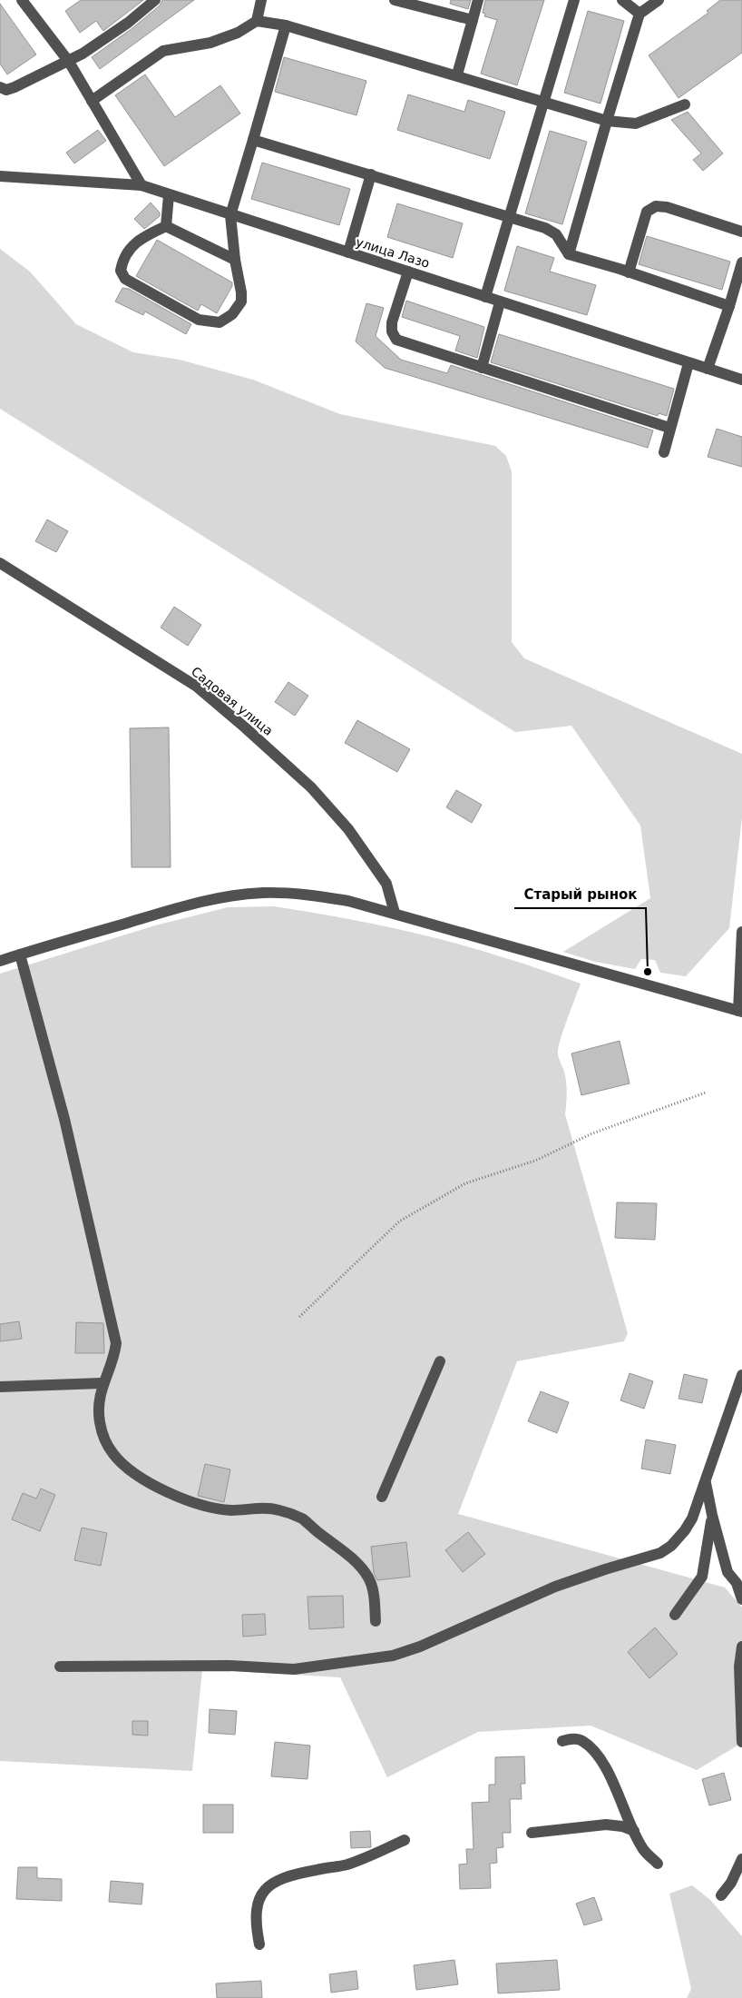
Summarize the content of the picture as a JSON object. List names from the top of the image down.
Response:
{
  "streets": {
    "street": ["улица Лазо", "Садовая улица"]
  },
  "places": ["Старый рынок"]
}
